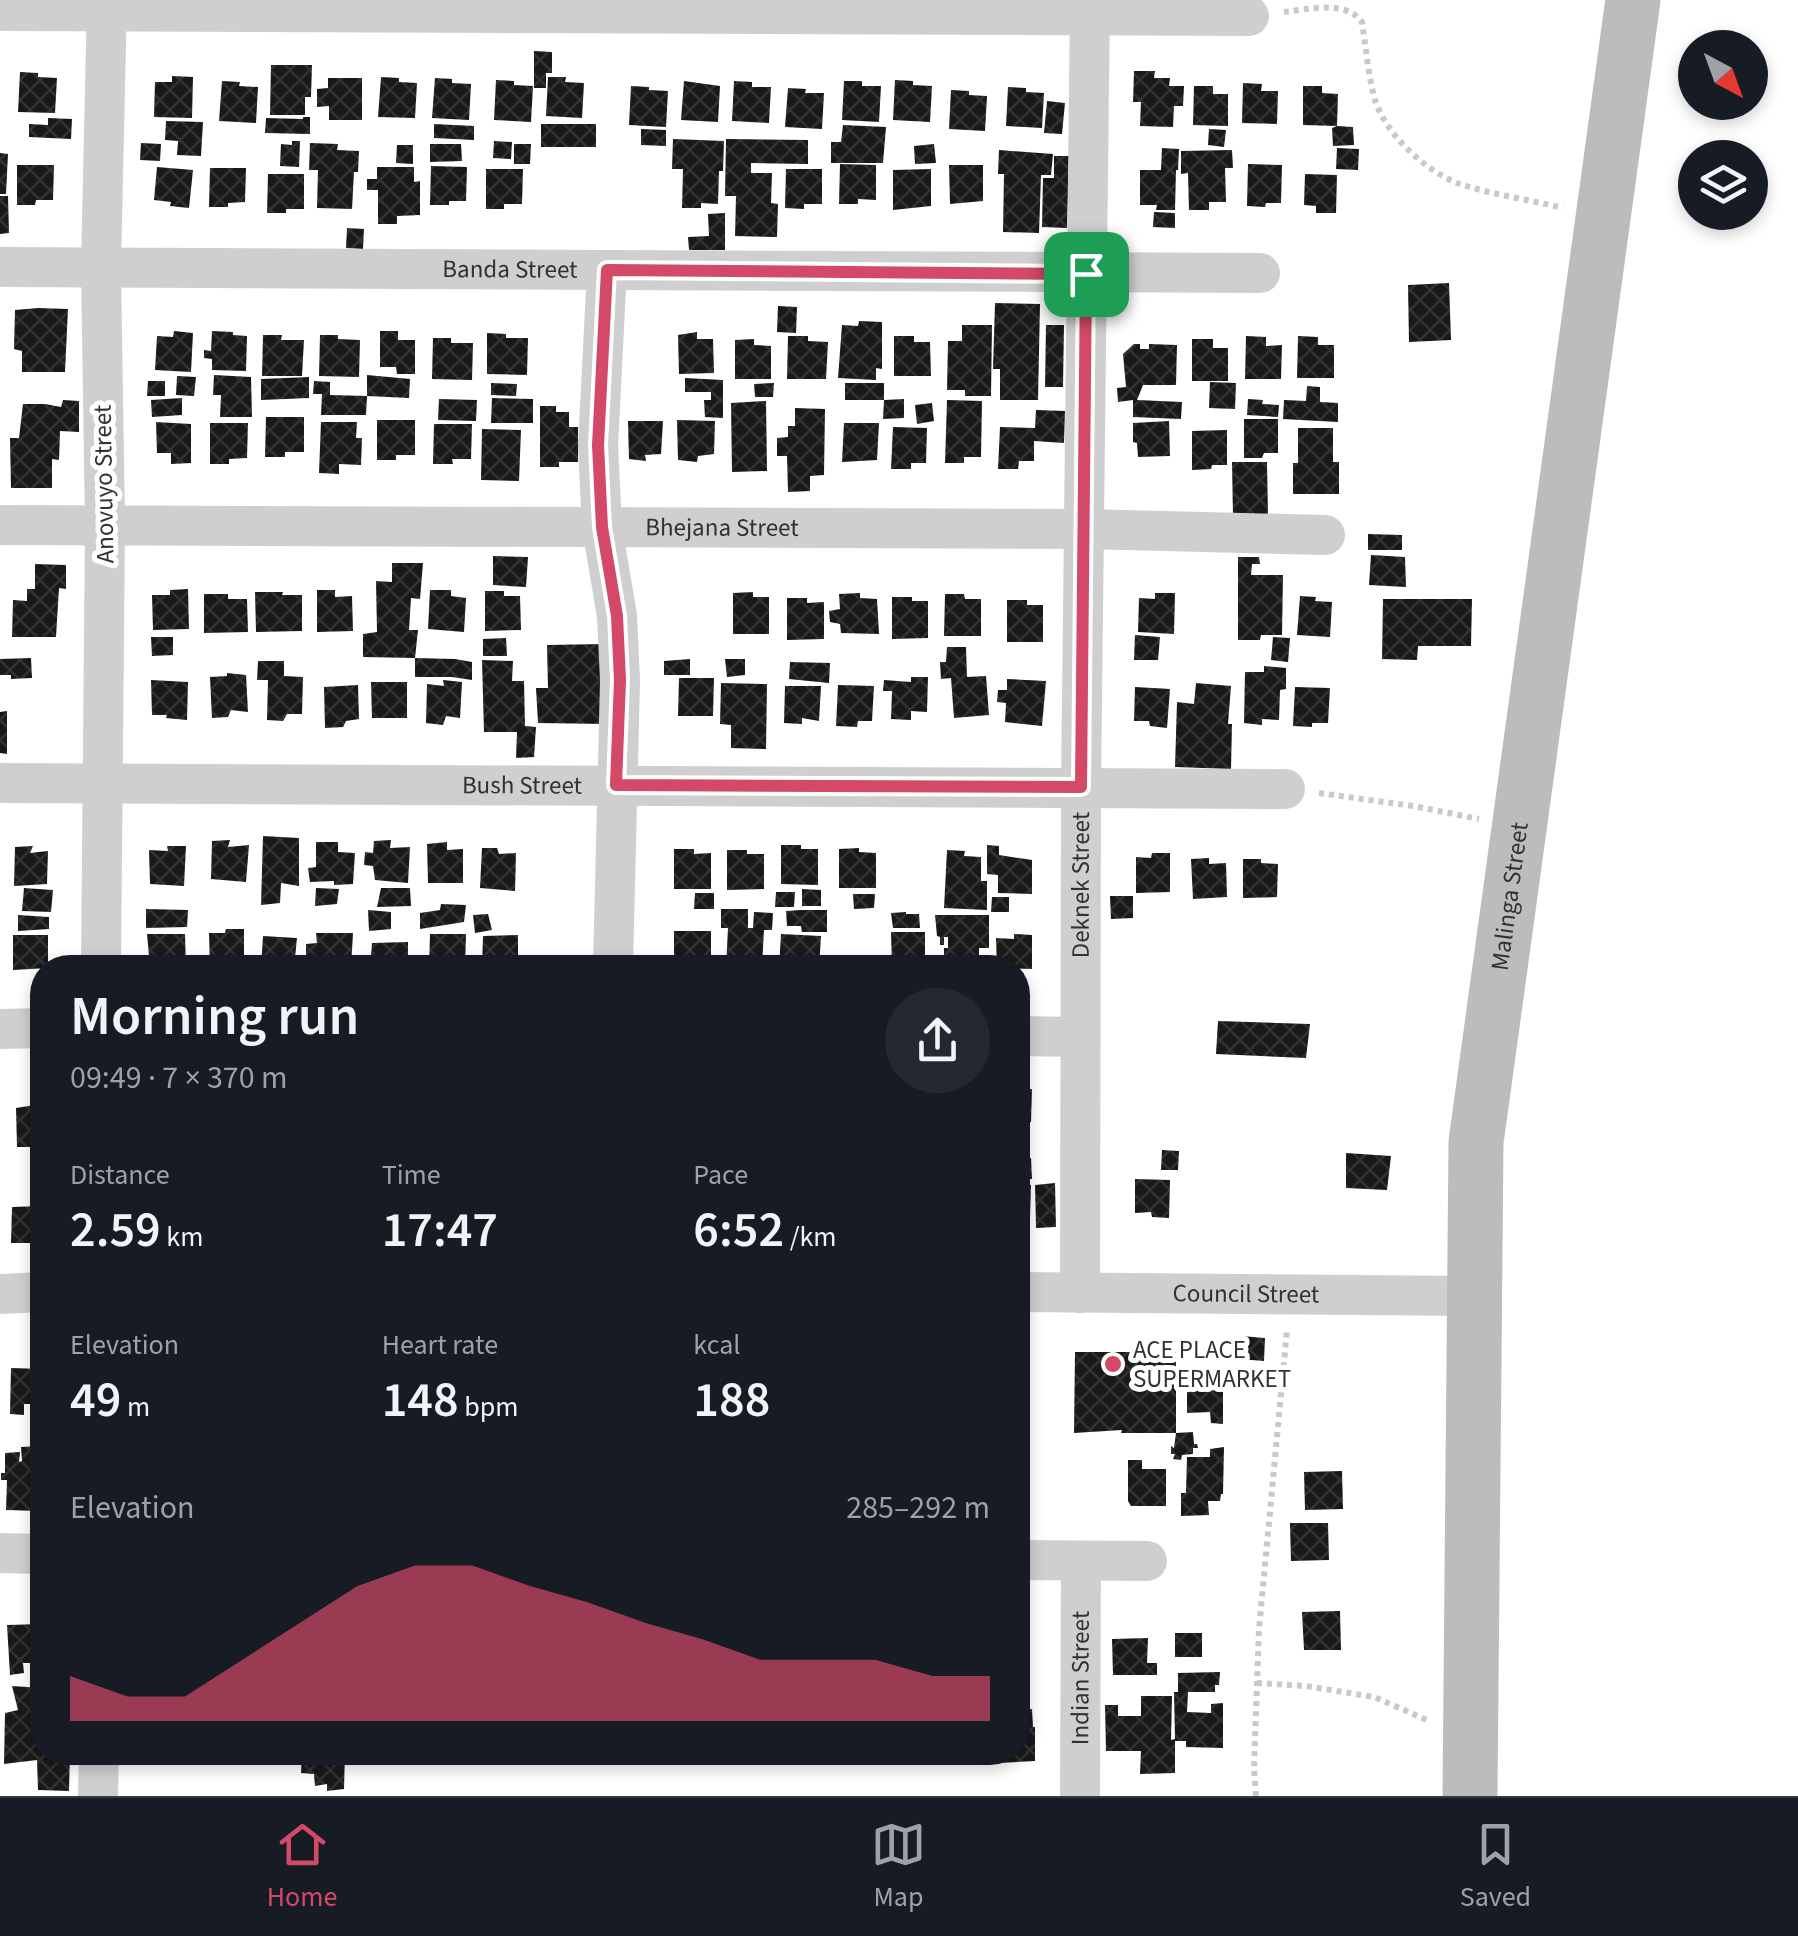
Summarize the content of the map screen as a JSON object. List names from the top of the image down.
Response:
{
  "streets": {
    "street": [
      "Banda Street",
      "Anovuyo Street",
      "Bhejana Street",
      "Bush Street",
      "Deknek Street",
      "Malinga Street",
      "Council Street",
      "Indian Street"
    ]
  },
  "crossings": [
    ["Banda Street", "Anovuyo Street"],
    ["Banda Street", "Deknek Street"],
    ["Anovuyo Street", "Bhejana Street"],
    ["Anovuyo Street", "Bush Street"],
    ["Bhejana Street", "Deknek Street"],
    ["Bush Street", "Deknek Street"],
    ["Deknek Street", "Council Street"],
    ["Malinga Street", "Council Street"]
  ],
  "places": ["ACE PLACE SUPERMARKET"],
  "north": "bottom right",
  "page": {
    "heading": ["Morning run", "09:49 · 7 × 370 m"],
    "stats": [
      ["Distance", "2.59 km"],
      ["Time", "17:47"],
      ["Pace", "6:52 /km"],
      ["Elevation", "49 m"],
      ["Heart rate", "148 bpm"],
      ["kcal", "188"]
    ],
    "chart": ["Elevation", "285–292 m"],
    "tabs": ["Home", "Map", "Saved"]
  }
}
